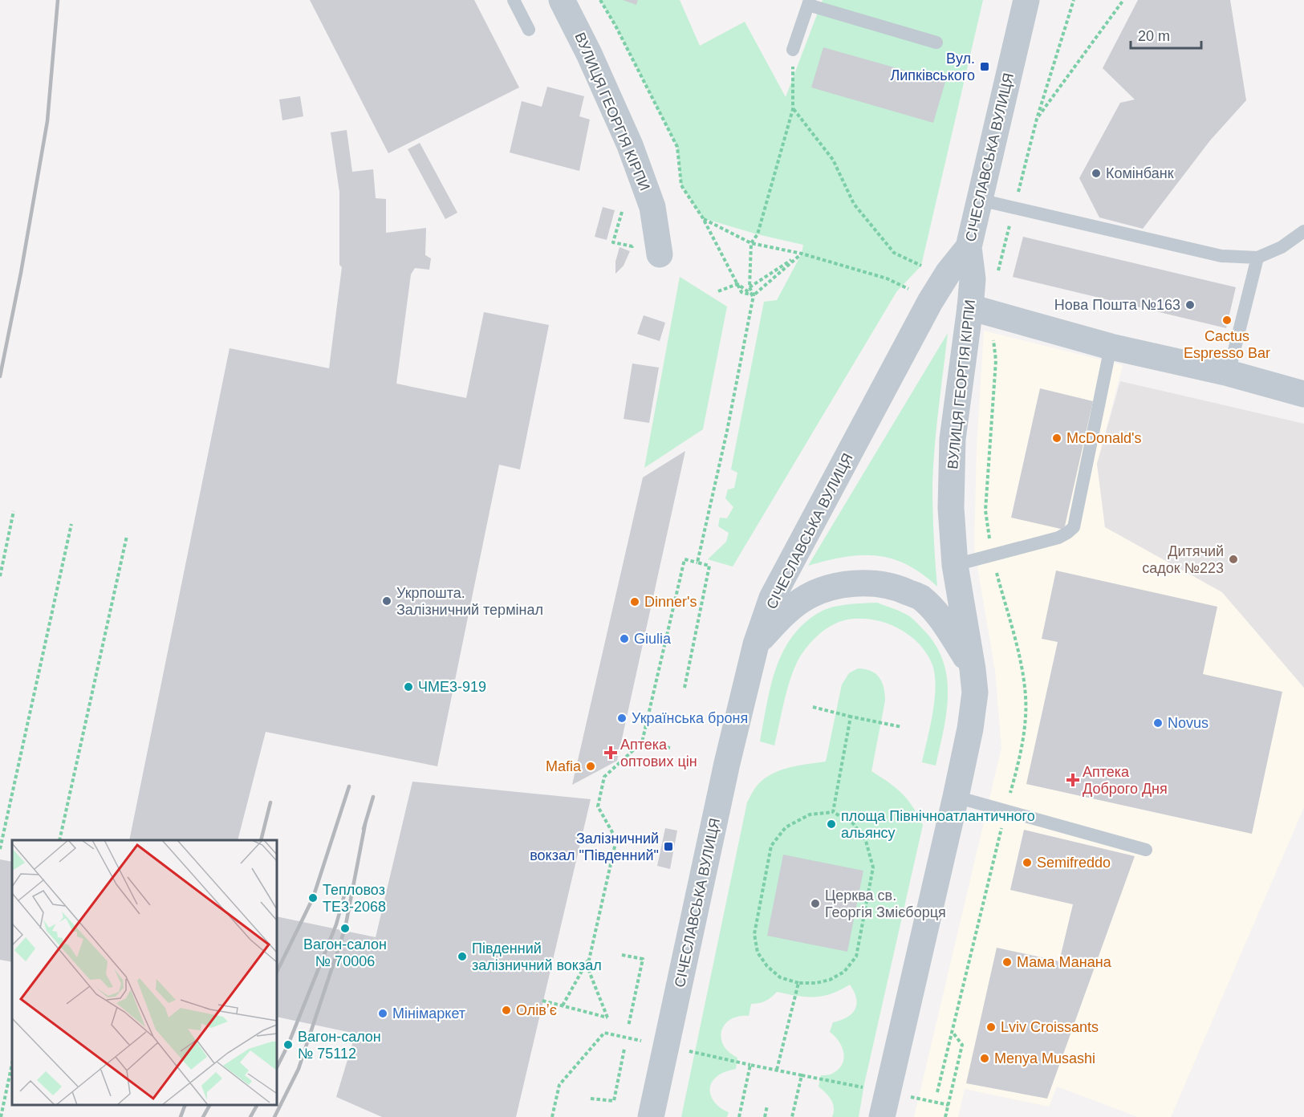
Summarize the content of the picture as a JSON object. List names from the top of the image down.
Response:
{
  "streets": {
    "street": ["ВУЛИЦЯ ГЕОРГІЯ КІРПИ", "СІЧЕСЛАВСЬКА ВУЛИЦЯ"]
  },
  "crossings": [
    ["ВУЛИЦЯ ГЕОРГІЯ КІРПИ", "СІЧЕСЛАВСЬКА ВУЛИЦЯ"]
  ],
  "places": {
    "transit": ["Вул. Липківського", "Залізничний вокзал \"Південний\""],
    "other": [
      "Комінбанк",
      "Нова Пошта №163",
      "Cactus Espresso Bar",
      "McDonald's",
      "Дитячий садок №223",
      "Укрпошта. Залізничний термінал",
      "Dinner's",
      "Giulia",
      "ЧМЕ3-919",
      "Українська броня",
      "Novus",
      "Mafia",
      "площа Північноатлантичного альянсу",
      "Semifreddo",
      "Тепловоз ТЕ3-2068",
      "Церква св. Георгія Змієборця",
      "Вагон-салон № 70006",
      "Південний залізничний вокзал",
      "Мама Манана",
      "Олівʼє",
      "Мінімаркет",
      "Lviv Croissants",
      "Вагон-салон № 75112",
      "Menya Musashi"
    ],
    "health": ["Аптека оптових цін", "Аптека Доброго Дня"]
  },
  "scale_bar": "20 m"
}
